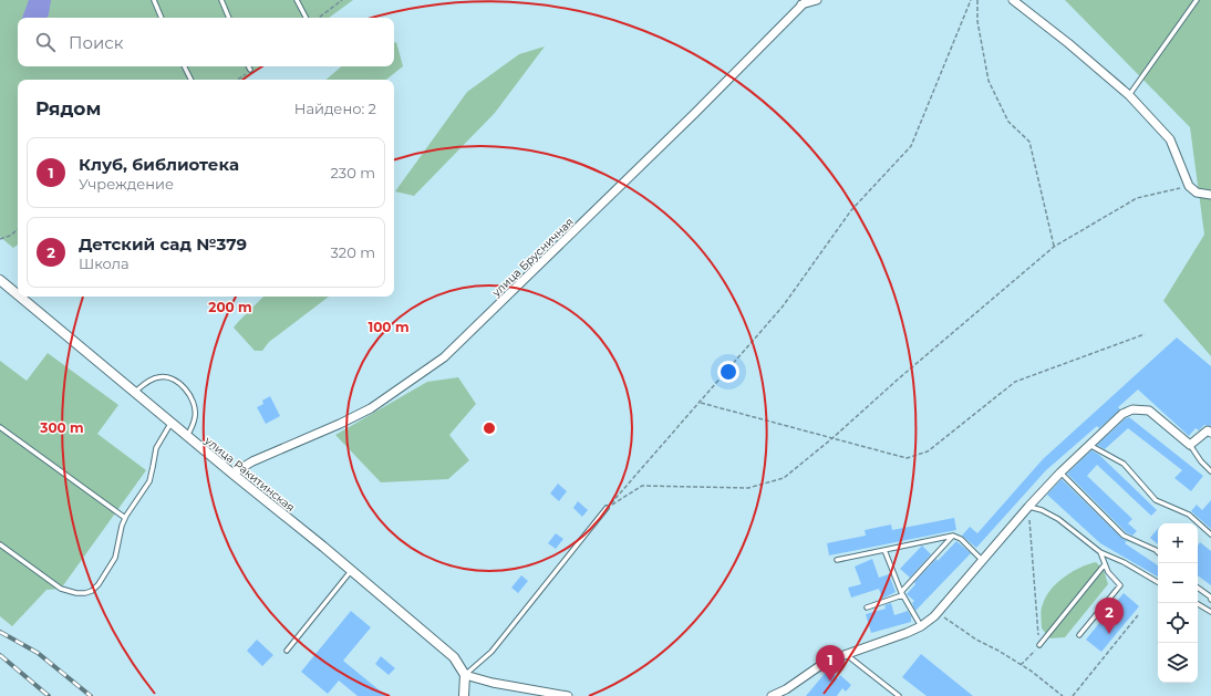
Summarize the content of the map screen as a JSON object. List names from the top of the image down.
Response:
{
  "streets": {
    "street": ["улица Брусничная", "улица Ракитинская"]
  },
  "crossings": [
    ["улица Брусничная", "улица Ракитинская"]
  ],
  "page": {
    "search": "Поиск",
    "heading": ["Рядом", "Найдено: 2"],
    "list": [
      {
        "mark": "1",
        "name": "Клуб, библиотека",
        "note": "Учреждение",
        "value": "230 m"
      },
      {
        "mark": "2",
        "name": "Детский сад №379",
        "note": "Школа",
        "value": "320 m"
      }
    ],
    "map_buttons": ["+", "−"],
    "pins": ["2", "1"]
  },
  "rings": ["200 m", "100 m", "300 m"]
}
